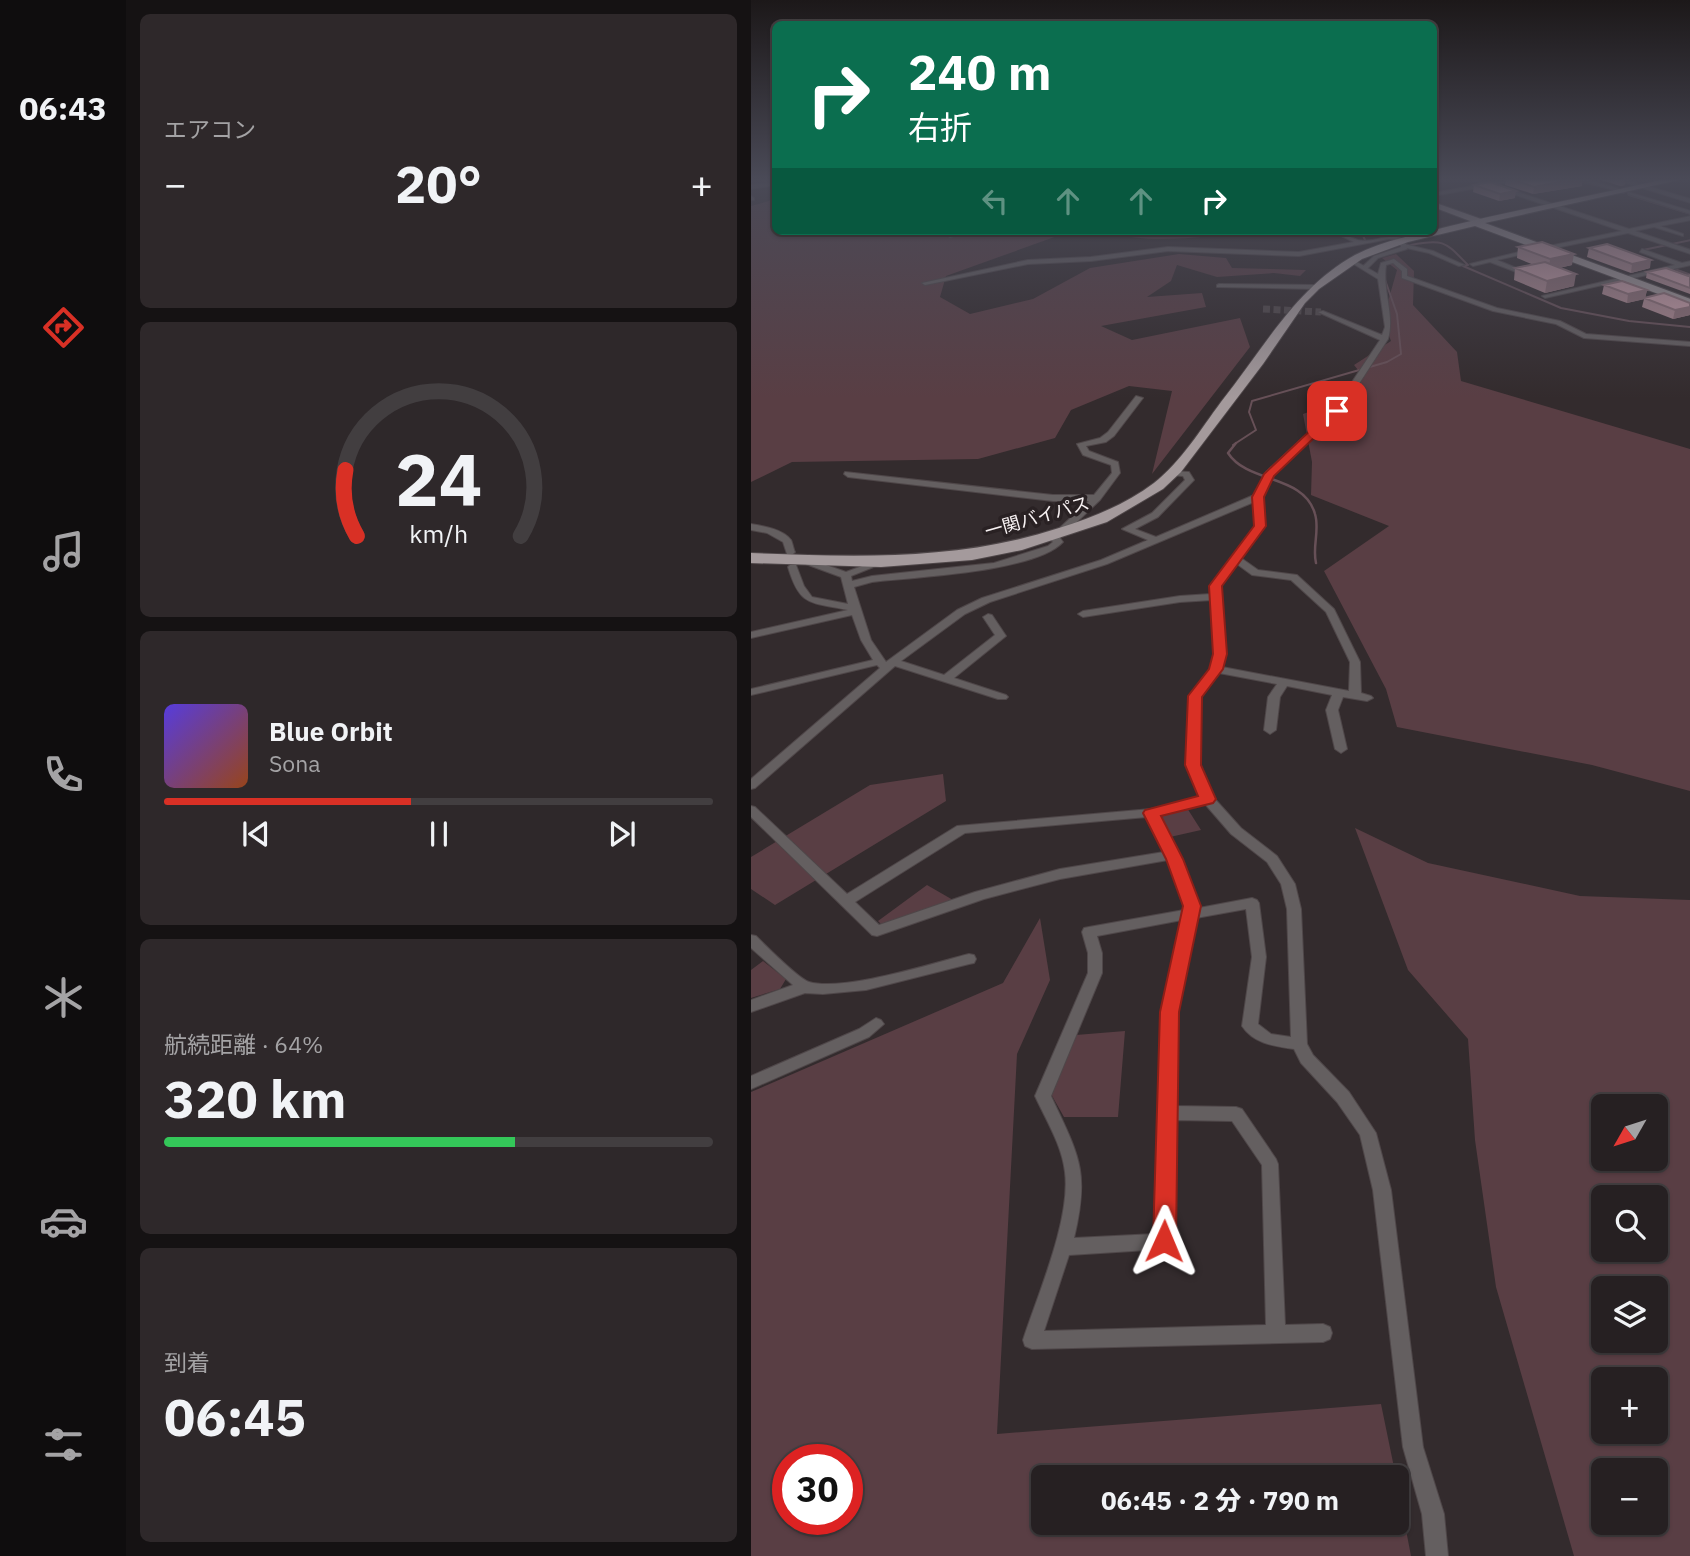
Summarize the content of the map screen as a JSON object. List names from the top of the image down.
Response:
{
  "streets": {
    "highway": ["一関バイパス"]
  },
  "north": "bottom left",
  "page": {
    "tabs": "06:43",
    "tile": [
      "エアコン",
      ["航続距離 · 64%", "320 km"],
      ["到着", "06:45"]
    ],
    "turn": ["240 m", "右折"],
    "heat": ["−", "20°", "+"],
    "song": ["Blue Orbit", "Sona"],
    "map_buttons": ["+", "−"],
    "limit": "30",
    "trip": "06:45 · 2 分 · 790 m",
    "gauge": ["24", "km/h"]
  }
}
